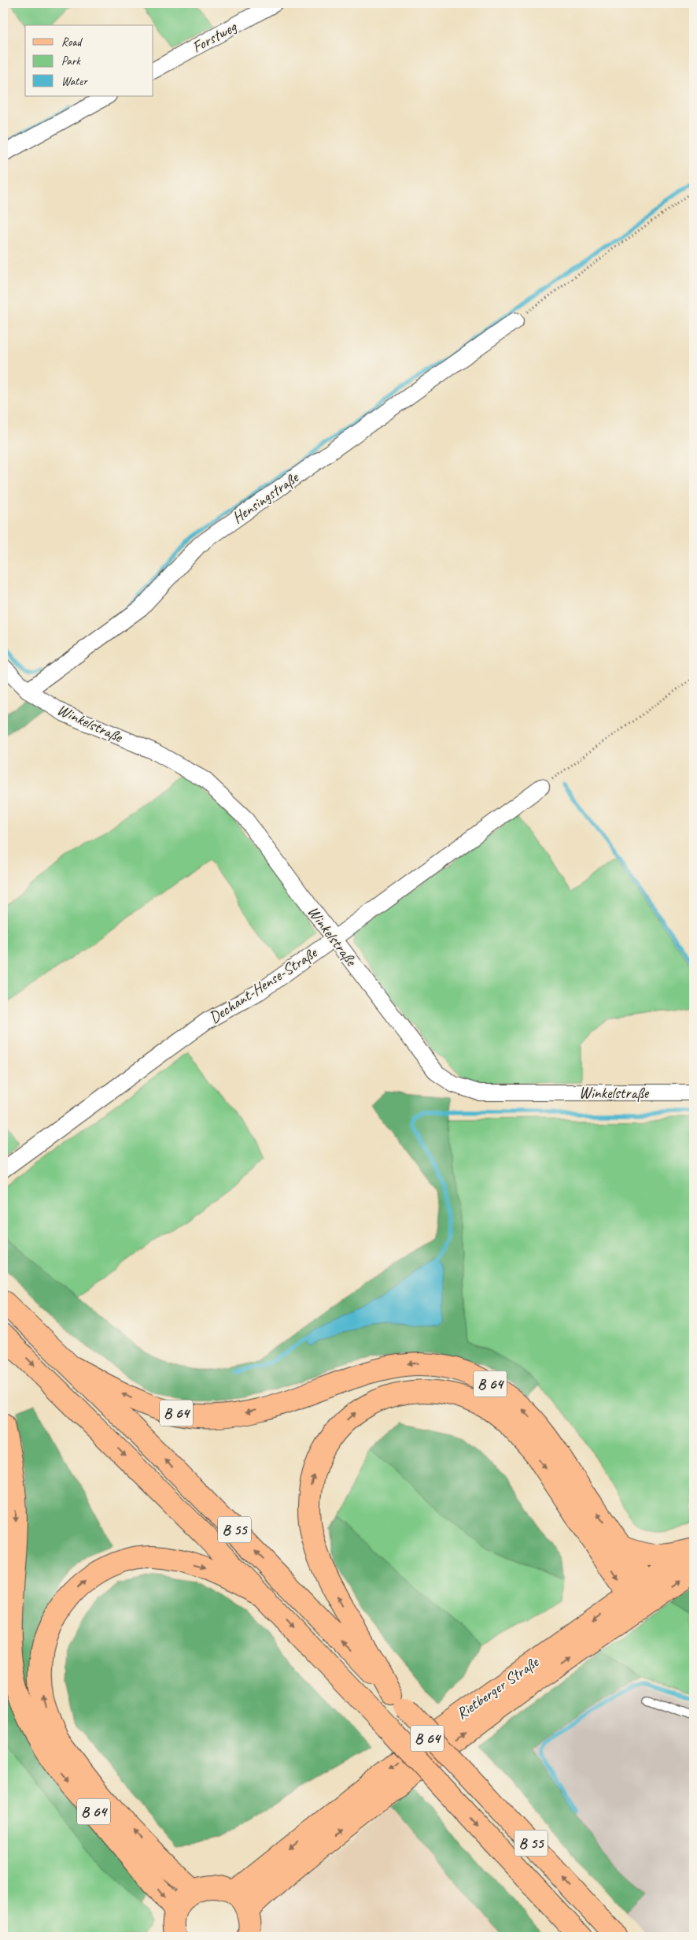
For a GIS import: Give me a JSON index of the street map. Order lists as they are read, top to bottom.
{
  "streets": {
    "main road": ["B 64", "B 55", "Rietberger Straße"],
    "street": [
      "Forstweg",
      "Hensingstraße",
      "Winkelstraße",
      "Dechant-Hense-Straße"
    ]
  },
  "crossings": [
    ["Hensingstraße", "Winkelstraße"],
    ["Winkelstraße", "Dechant-Hense-Straße"],
    ["B 64", "B 55"],
    ["B 64", "Rietberger Straße"],
    ["B 55", "Rietberger Straße"]
  ],
  "legend": ["Road", "Park", "Water"]
}
